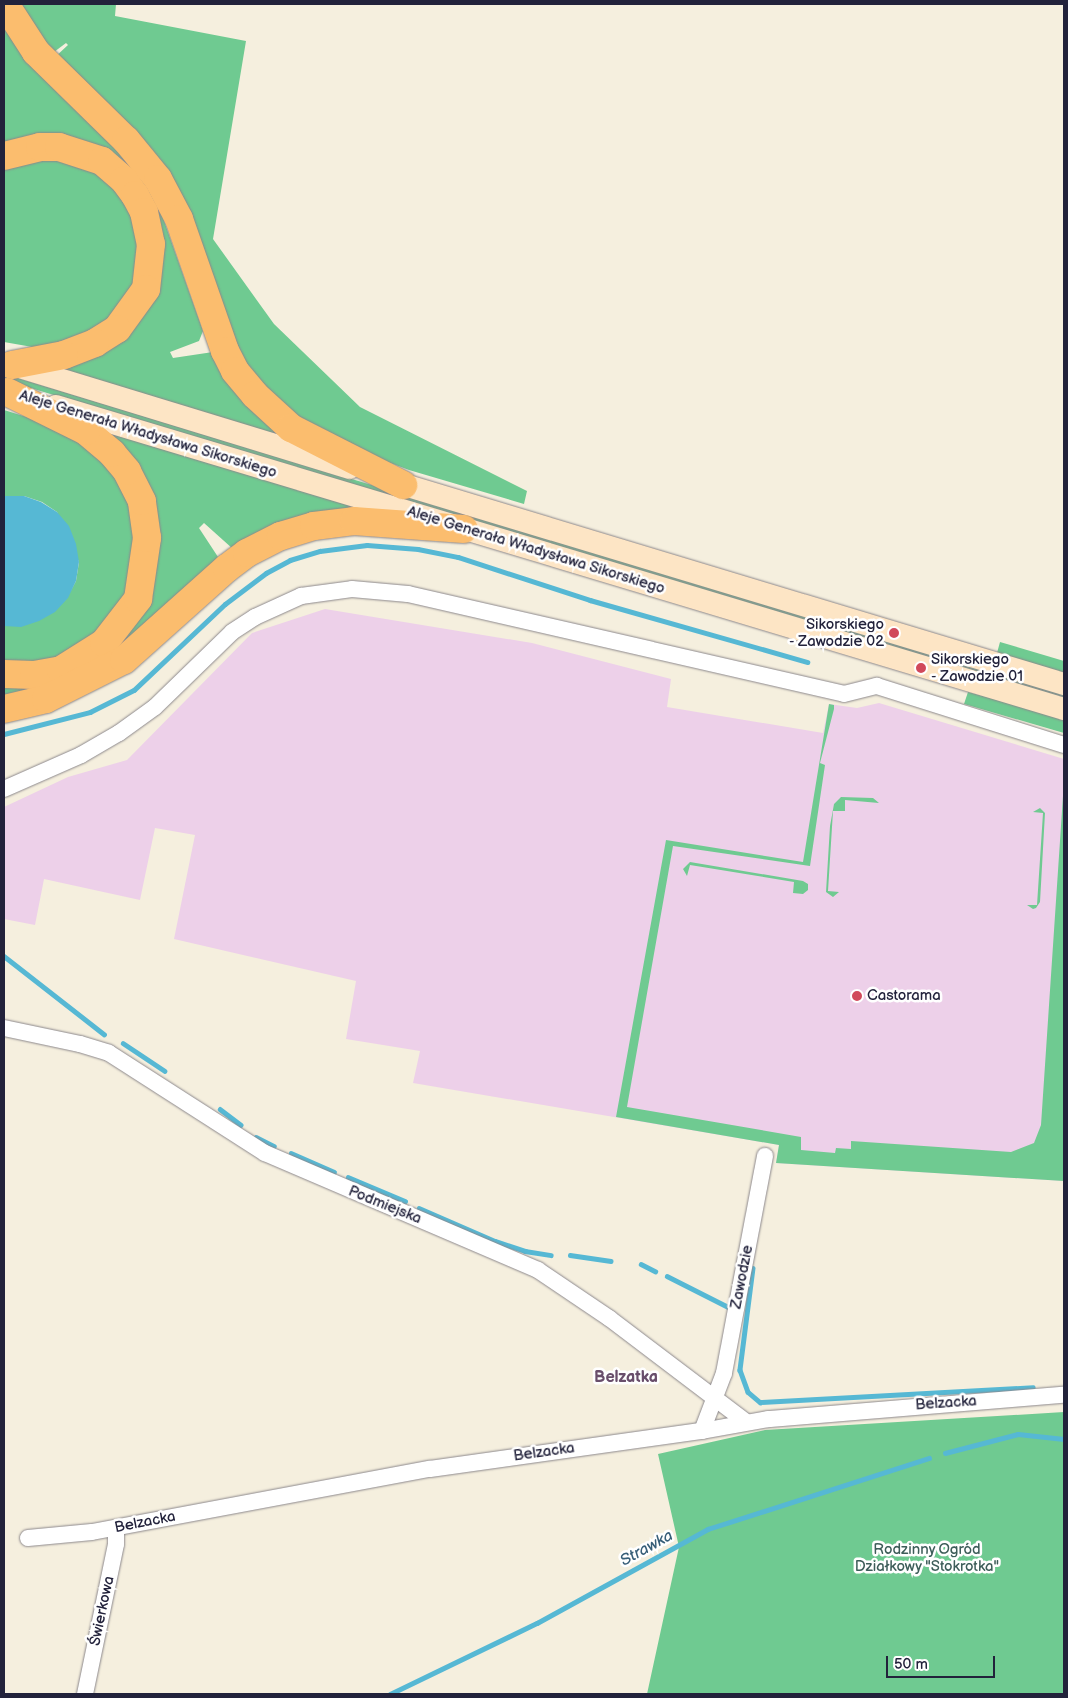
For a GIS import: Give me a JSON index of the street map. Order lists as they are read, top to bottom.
{
  "streets": {
    "main road": ["Aleje Generała Władysława Sikorskiego"],
    "street": [
      "Podmiejska",
      "Zawodzie",
      "Belzacka",
      "Świerkowa"
    ]
  },
  "crossings": [
    ["Podmiejska", "Zawodzie"],
    ["Podmiejska", "Belzacka"],
    ["Zawodzie", "Belzacka"],
    ["Belzacka", "Świerkowa"]
  ],
  "districts": ["Belzatka"],
  "water": ["Strawka"],
  "parks": ["Rodzinny Ogród Działkowy \"Stokrotka\""],
  "places": ["Sikorskiego - Zawodzie 02", "Sikorskiego - Zawodzie 01", "Castorama"],
  "scale_bar": "50 m"
}
